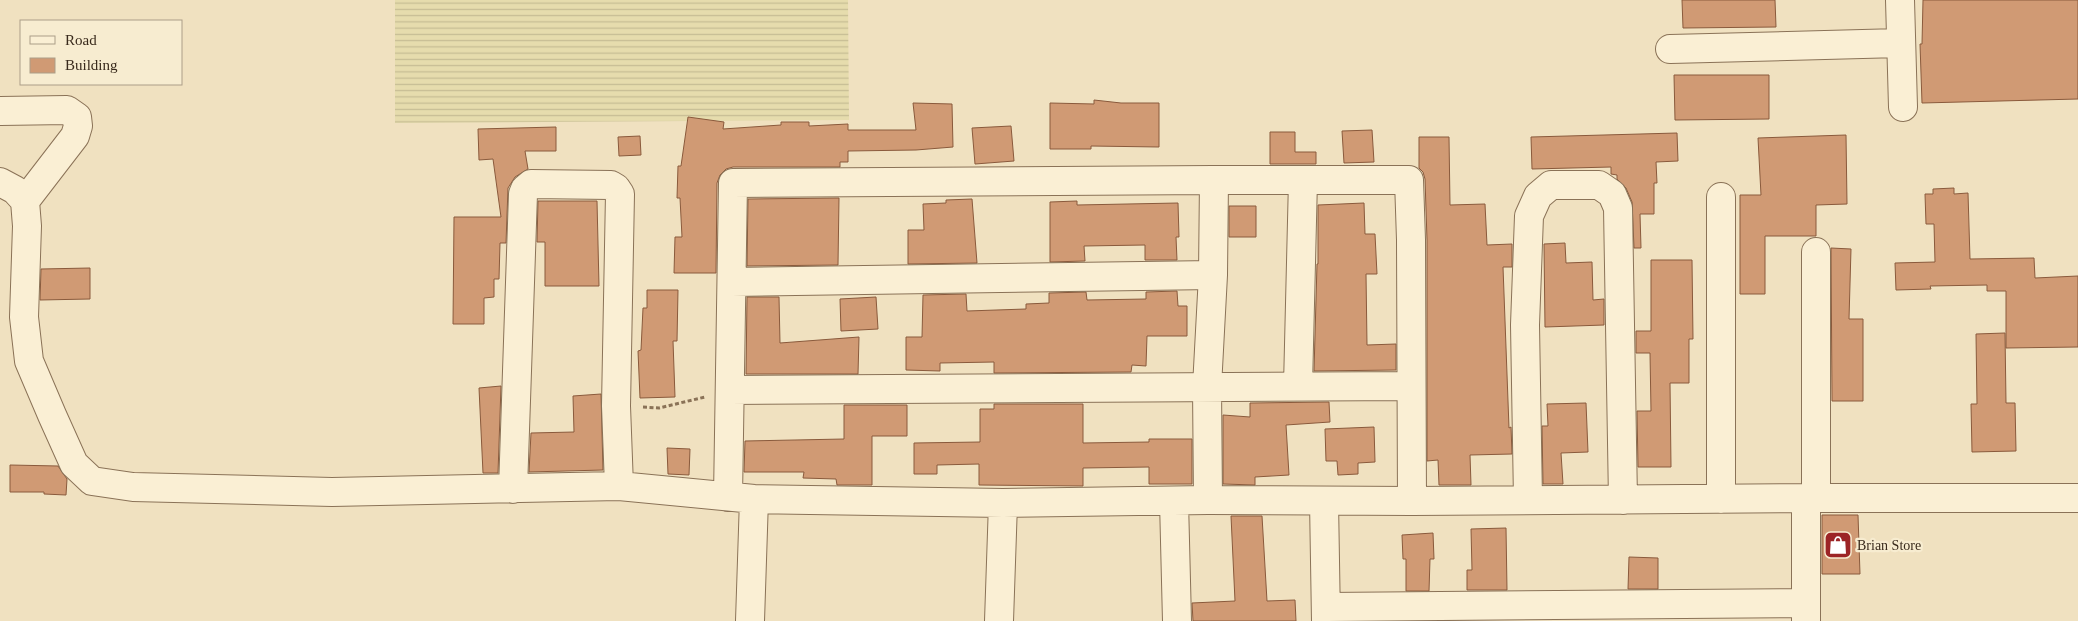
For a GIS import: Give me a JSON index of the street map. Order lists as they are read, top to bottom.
{
  "places": {
    "shop": ["Brian Store"]
  },
  "legend": ["Road", "Building"]
}
